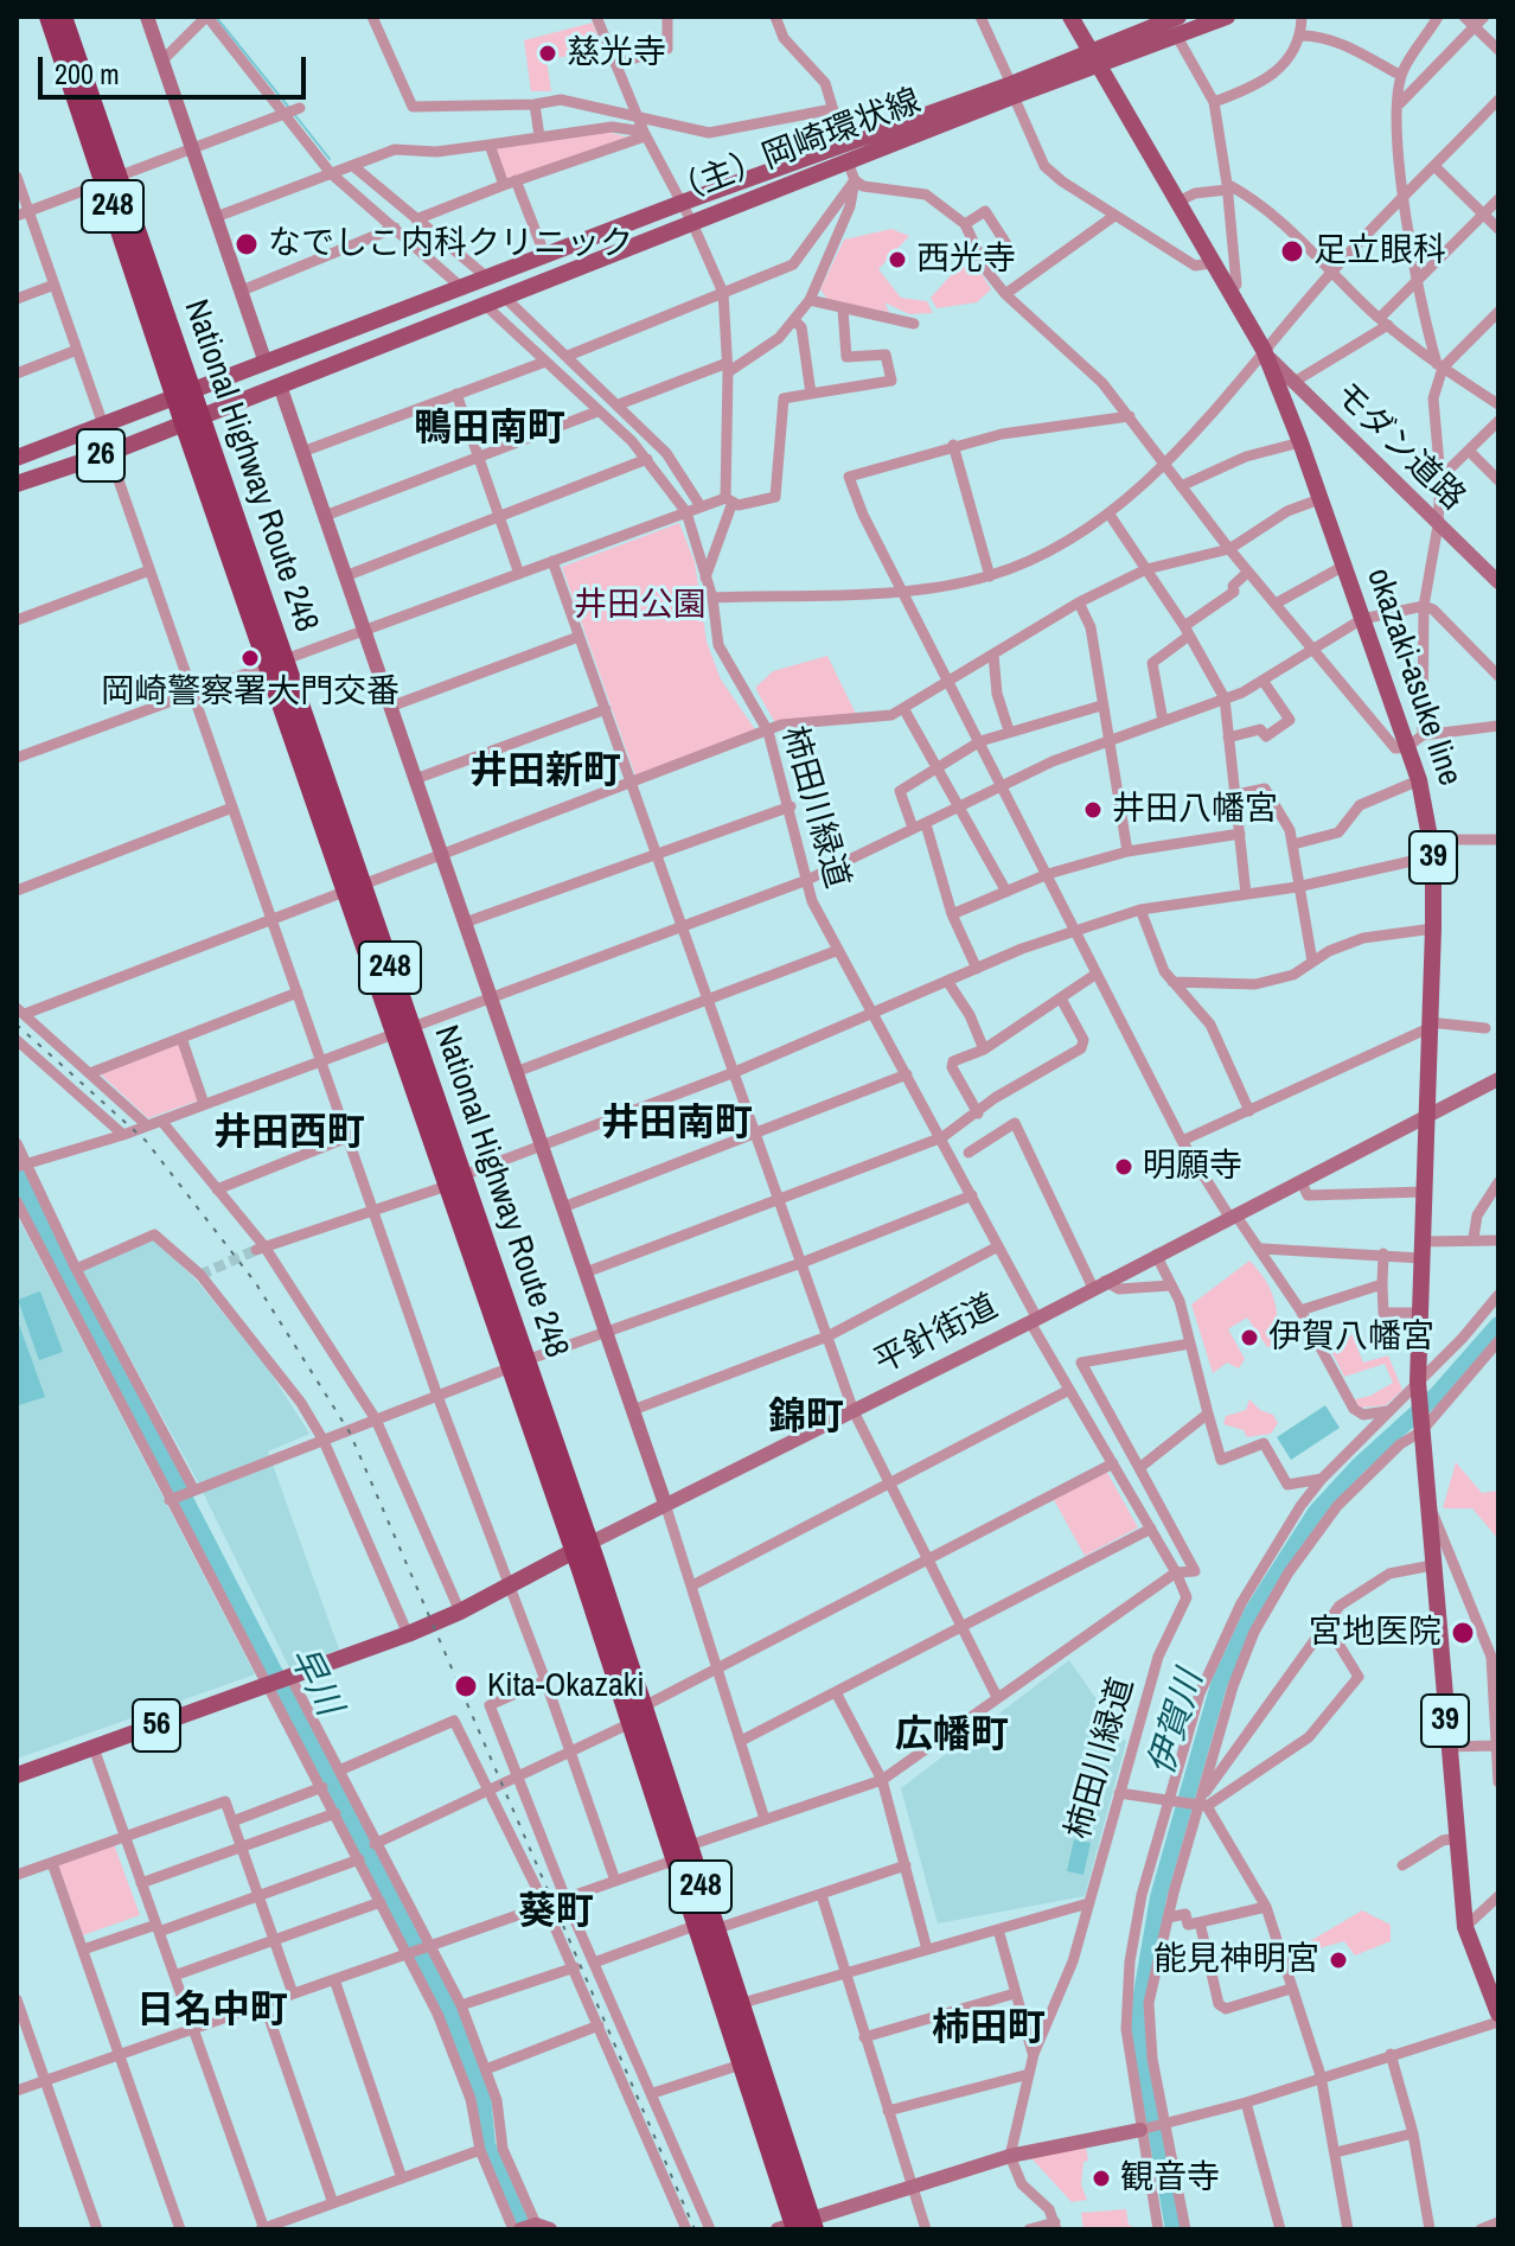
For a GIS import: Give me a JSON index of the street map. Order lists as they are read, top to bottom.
{
  "streets": {
    "highway": ["248", "National Highway Route 248"],
    "main road": [
      "（主）岡崎環状線",
      "26",
      "okazaki-asuke line",
      "39",
      "平針街道",
      "56"
    ],
    "street": ["モダン道路", "柿田川緑道"]
  },
  "crossings": [
    ["（主）岡崎環状線", "National Highway Route 248"],
    ["（主）岡崎環状線", "okazaki-asuke line"],
    ["（主）岡崎環状線", "柿田川緑道"],
    ["モダン道路", "okazaki-asuke line"],
    ["National Highway Route 248", "平針街道"],
    ["okazaki-asuke line", "39"],
    ["okazaki-asuke line", "平針街道"],
    ["柿田川緑道", "平針街道"],
    ["平針街道", "56"]
  ],
  "districts": [
    "鴨田南町",
    "井田新町",
    "井田南町",
    "井田西町",
    "錦町",
    "広幡町",
    "葵町",
    "日名中町",
    "柿田町"
  ],
  "water": ["早川", "伊賀川"],
  "parks": ["井田公園"],
  "places": [
    "慈光寺",
    "なでしこ内科クリニック",
    "足立眼科",
    "西光寺",
    "岡崎警察署大門交番",
    "井田八幡宮",
    "明願寺",
    "伊賀八幡宮",
    "宮地医院",
    "Kita-Okazaki",
    "能見神明宮",
    "観音寺"
  ],
  "scale_bar": "200 m"
}
